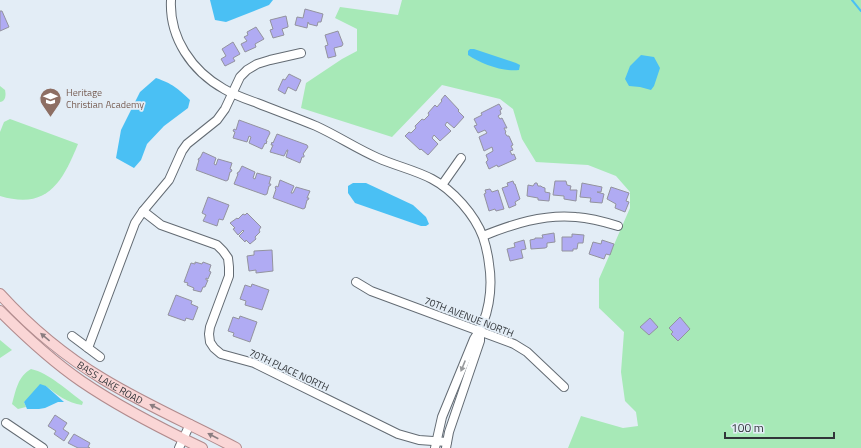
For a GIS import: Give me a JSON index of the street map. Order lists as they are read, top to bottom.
{
  "streets": {
    "main road": ["BASS LAKE ROAD"],
    "street": ["70TH AVENUE NORTH", "70TH PLACE NORTH"]
  },
  "places": {
    "school or university": ["Heritage Christian Academy"]
  },
  "scale_bar": "100 m"
}
